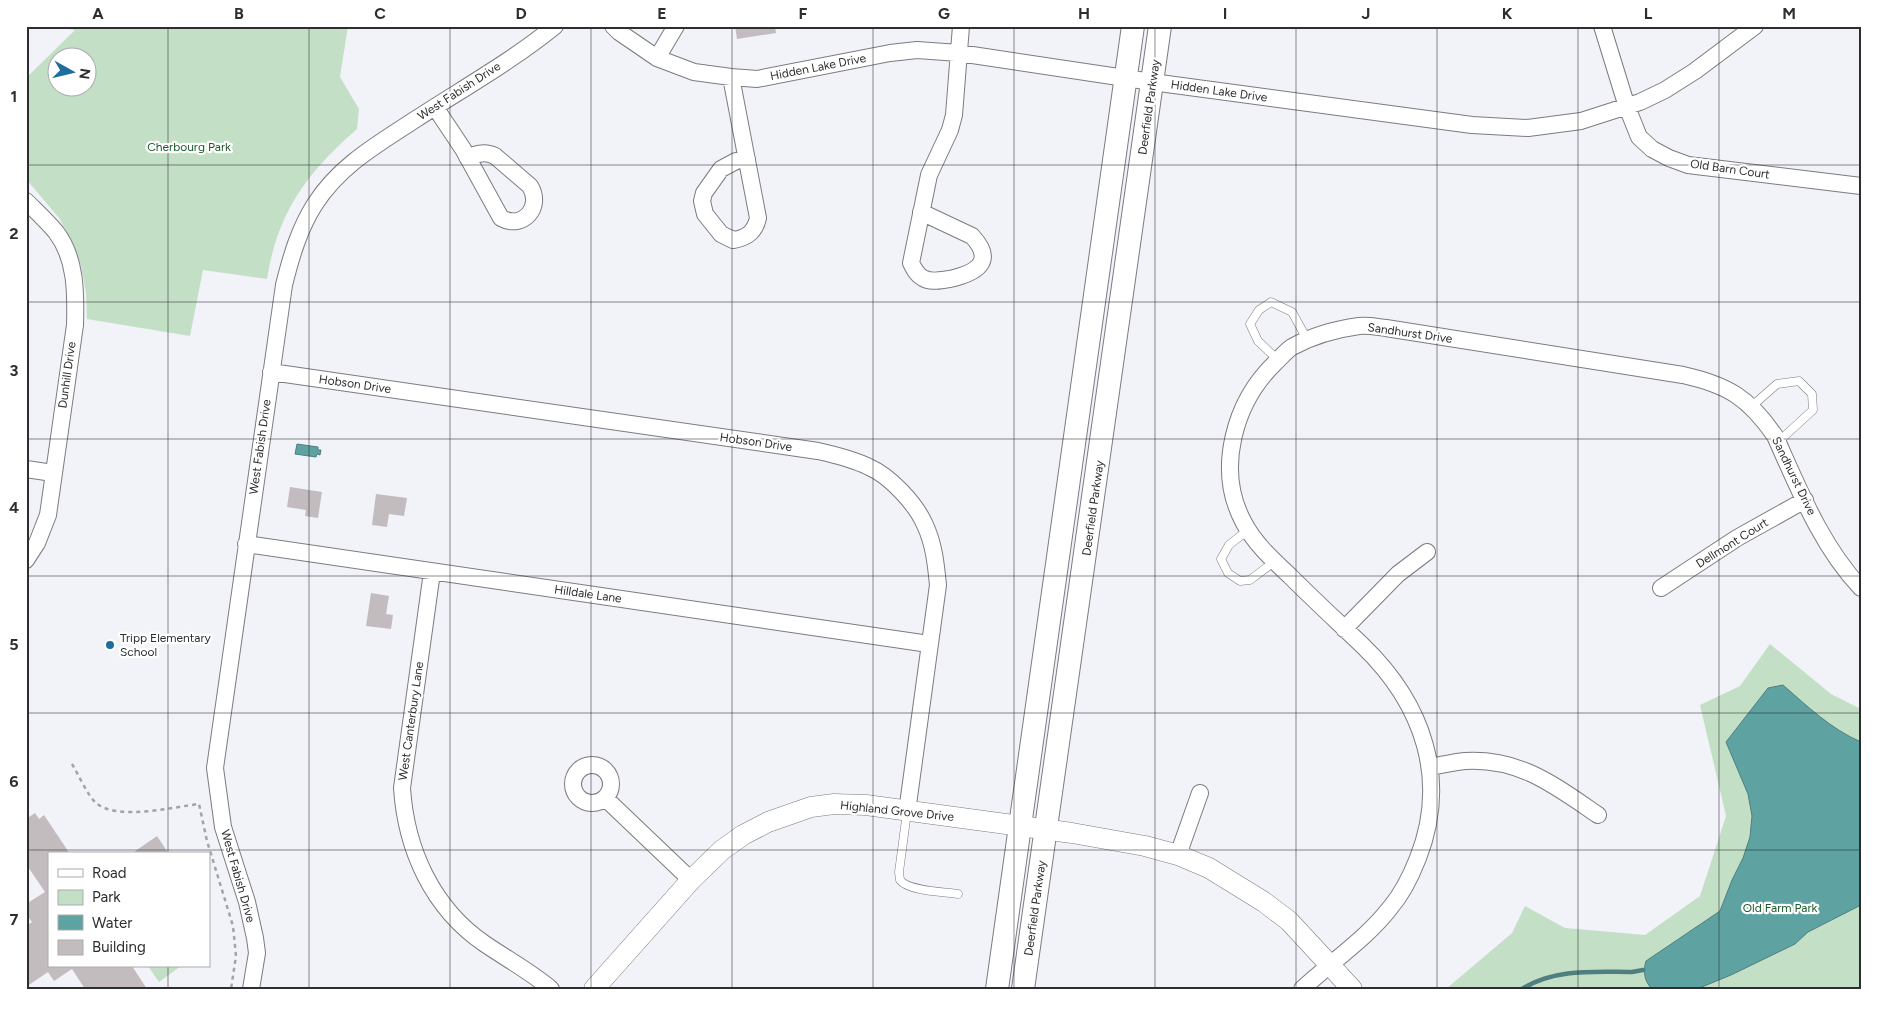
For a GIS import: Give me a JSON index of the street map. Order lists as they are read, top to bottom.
{
  "streets": {
    "main road": ["Deerfield Parkway"],
    "street": [
      "Hidden Lake Drive",
      "West Fabish Drive",
      "Old Barn Court",
      "Sandhurst Drive",
      "Dunhill Drive",
      "Hobson Drive",
      "Dellmont Court",
      "Hilldale Lane",
      "West Canterbury Lane",
      "Highland Grove Drive"
    ]
  },
  "crossings": [
    ["Hidden Lake Drive", "Deerfield Parkway"],
    ["Hidden Lake Drive", "Old Barn Court"],
    ["West Fabish Drive", "Hobson Drive"],
    ["West Fabish Drive", "Hilldale Lane"],
    ["Deerfield Parkway", "Highland Grove Drive"],
    ["Sandhurst Drive", "Dellmont Court"],
    ["Sandhurst Drive", "Highland Grove Drive"],
    ["Hobson Drive", "Hilldale Lane"],
    ["Hobson Drive", "Highland Grove Drive"],
    ["Hilldale Lane", "West Canterbury Lane"]
  ],
  "parks": ["Cherbourg Park", "Old Farm Park"],
  "places": ["Tripp Elementary School"],
  "legend": [
    "Road",
    "Park",
    "Water",
    "Building"
  ],
  "north": "right",
  "grid": {
    "columns": [
      "A",
      "B",
      "C",
      "D",
      "E",
      "F",
      "G",
      "H",
      "I",
      "J",
      "K",
      "L",
      "M"
    ],
    "rows": [
      "1",
      "2",
      "3",
      "4",
      "5",
      "6",
      "7"
    ]
  }
}
